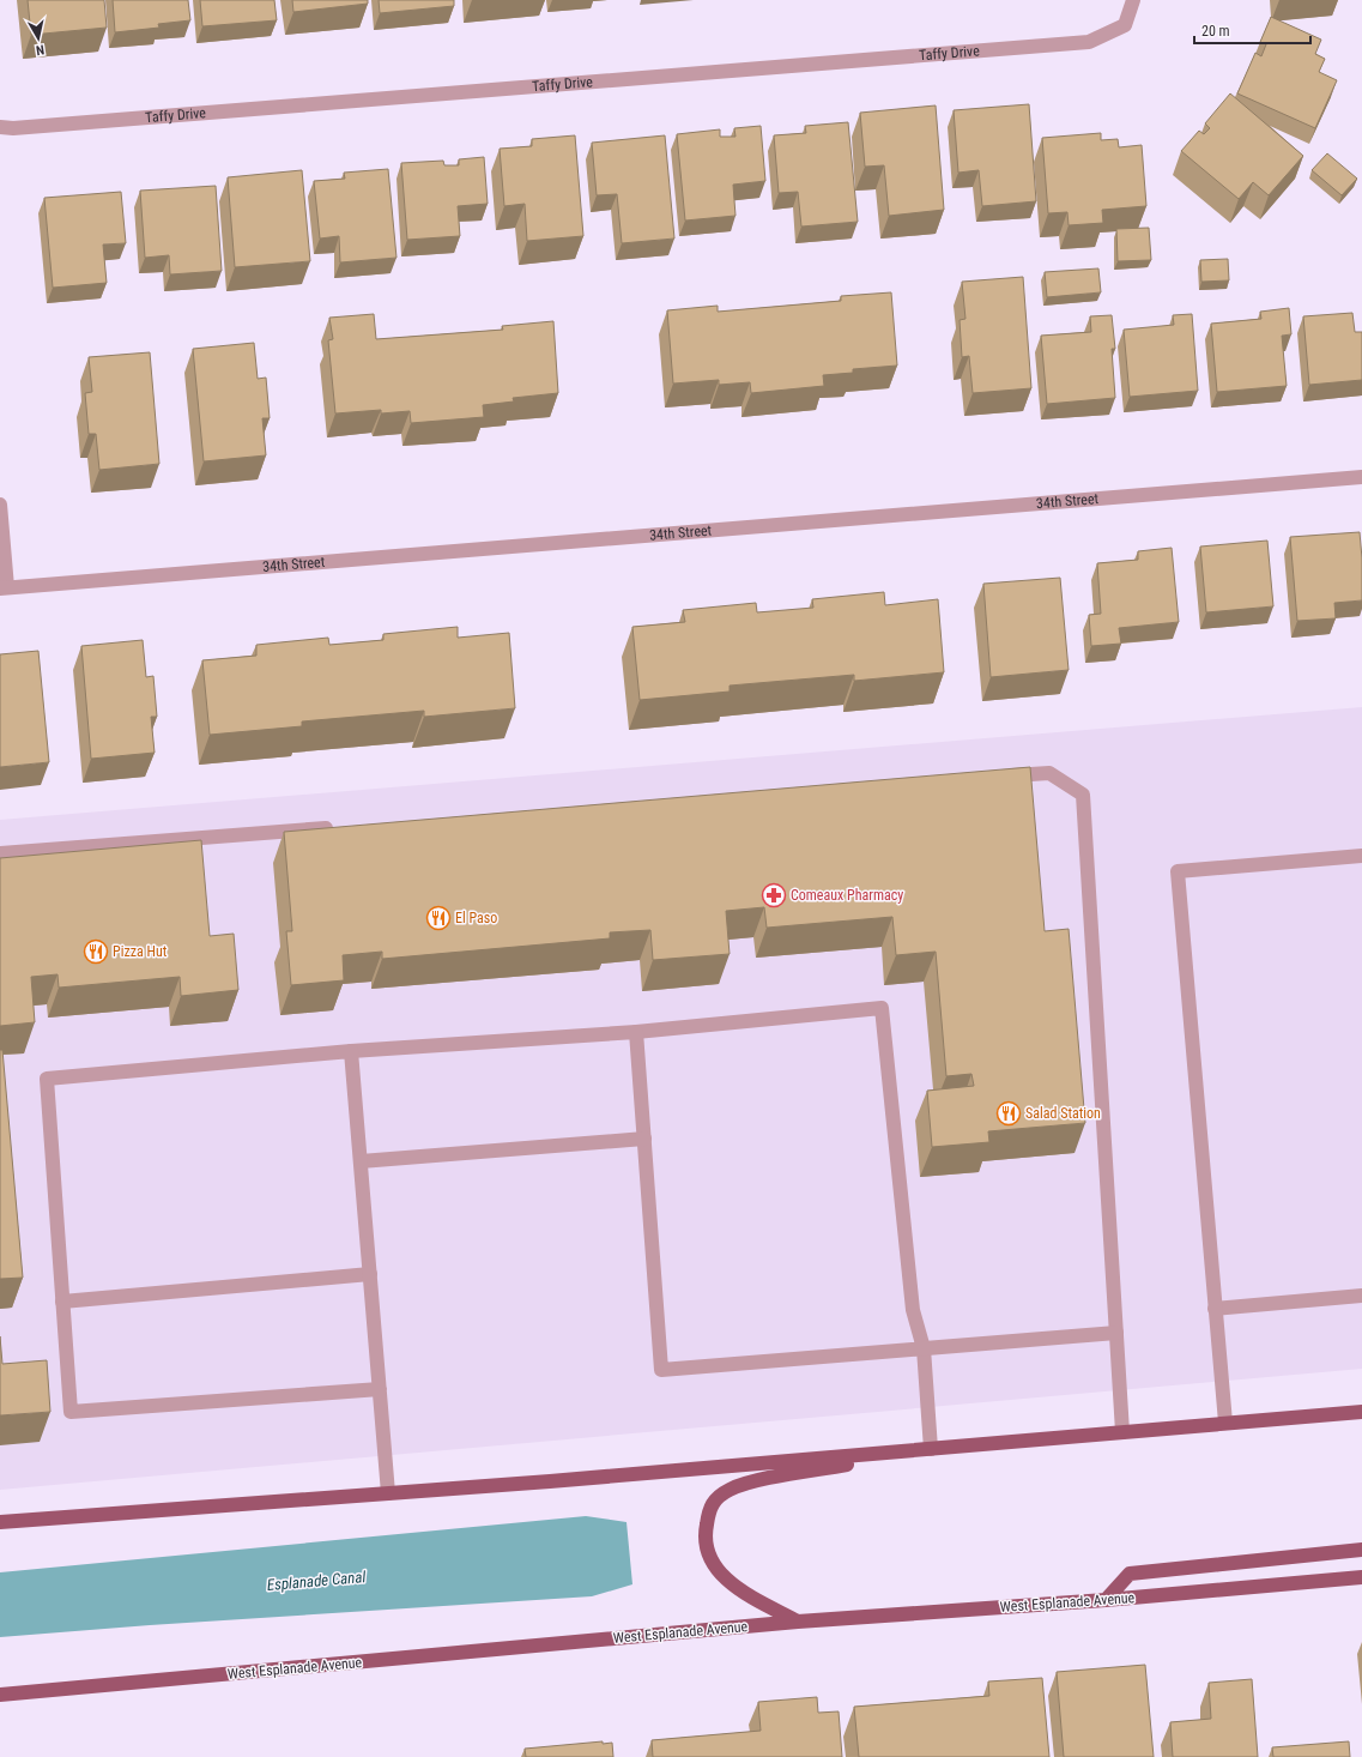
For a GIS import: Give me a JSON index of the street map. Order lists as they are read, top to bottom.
{
  "streets": {
    "main road": ["West Esplanade Avenue"],
    "street": ["Taffy Drive", "34th Street"]
  },
  "water": ["Esplanade Canal"],
  "places": {
    "pharmacy": ["Comeaux Pharmacy"],
    "restaurant": ["El Paso", "Pizza Hut", "Salad Station"]
  },
  "scale_bar": "20 m",
  "north": "bottom"
}
